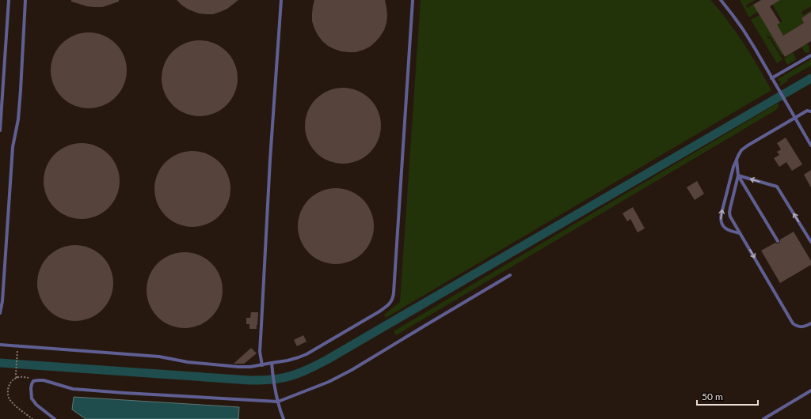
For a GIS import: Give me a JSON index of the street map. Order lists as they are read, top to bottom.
{
  "scale_bar": "50 m"
}
